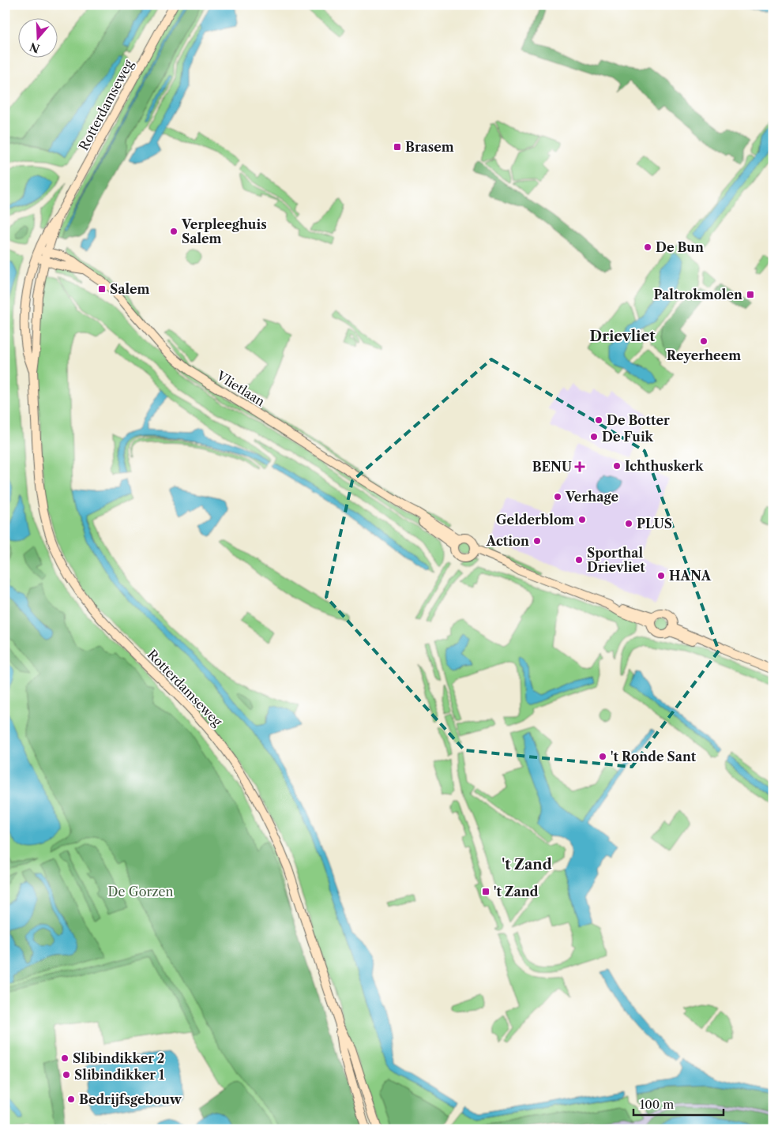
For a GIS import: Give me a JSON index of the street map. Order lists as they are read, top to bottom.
{
  "streets": {
    "main road": ["Rotterdamseweg", "Vlietlaan"]
  },
  "crossings": [
    ["Rotterdamseweg", "Vlietlaan"]
  ],
  "districts": ["Drievliet", "'t Zand"],
  "parks": ["De Gorzen"],
  "places": {
    "transit": [
      "Brasem",
      "Salem",
      "Paltrokmolen",
      "'t Zand"
    ],
    "other": [
      "Verpleeghuis Salem",
      "De Bun",
      "Reyerheem",
      "De Botter",
      "De Fuik",
      "Ichthuskerk",
      "Verhage",
      "Gelderblom",
      "PLUS",
      "Action",
      "Sporthal Drievliet",
      "HANA",
      "'t Ronde Sant",
      "Slibindikker 2",
      "Slibindikker 1",
      "Bedrijfsgebouw"
    ],
    "health": ["BENU"]
  },
  "scale_bar": "100 m",
  "north": "bottom"
}
